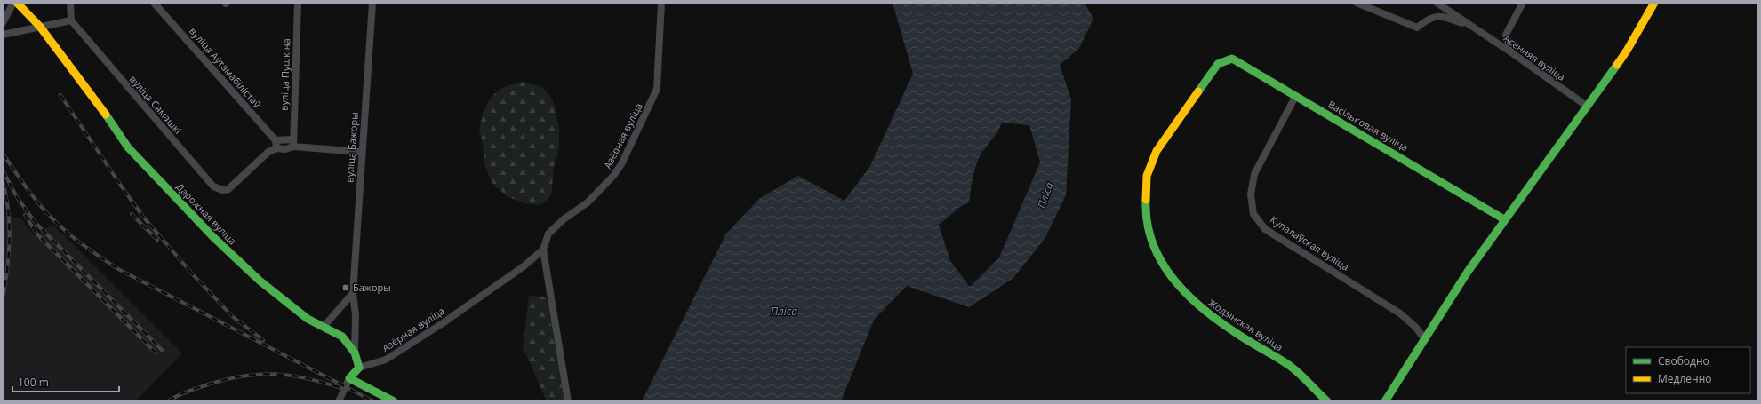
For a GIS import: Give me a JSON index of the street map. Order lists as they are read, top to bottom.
{
  "streets": {
    "street": [
      "Асенняя вуліца",
      "вуліца Аўтамабілістаў",
      "вуліца Пушкіна",
      "вуліца Сямашкі",
      "Васільковая вуліца",
      "Азёрная вуліца",
      "вуліца Бажоры",
      "Дарожная вуліца",
      "Купалаўская вуліца",
      "Жодзінская вуліца"
    ]
  },
  "crossings": [
    ["вуліца Аўтамабілістаў", "вуліца Сямашкі"],
    ["Васільковая вуліца", "Купалаўская вуліца"],
    ["Васільковая вуліца", "Жодзінская вуліца"],
    ["Азёрная вуліца", "Дарожная вуліца"],
    ["вуліца Бажоры", "Дарожная вуліца"]
  ],
  "water": ["Пліса"],
  "places": {
    "transit": ["Бажоры"]
  },
  "legend": ["Свободно", "Медленно"],
  "scale_bar": "100 m"
}
